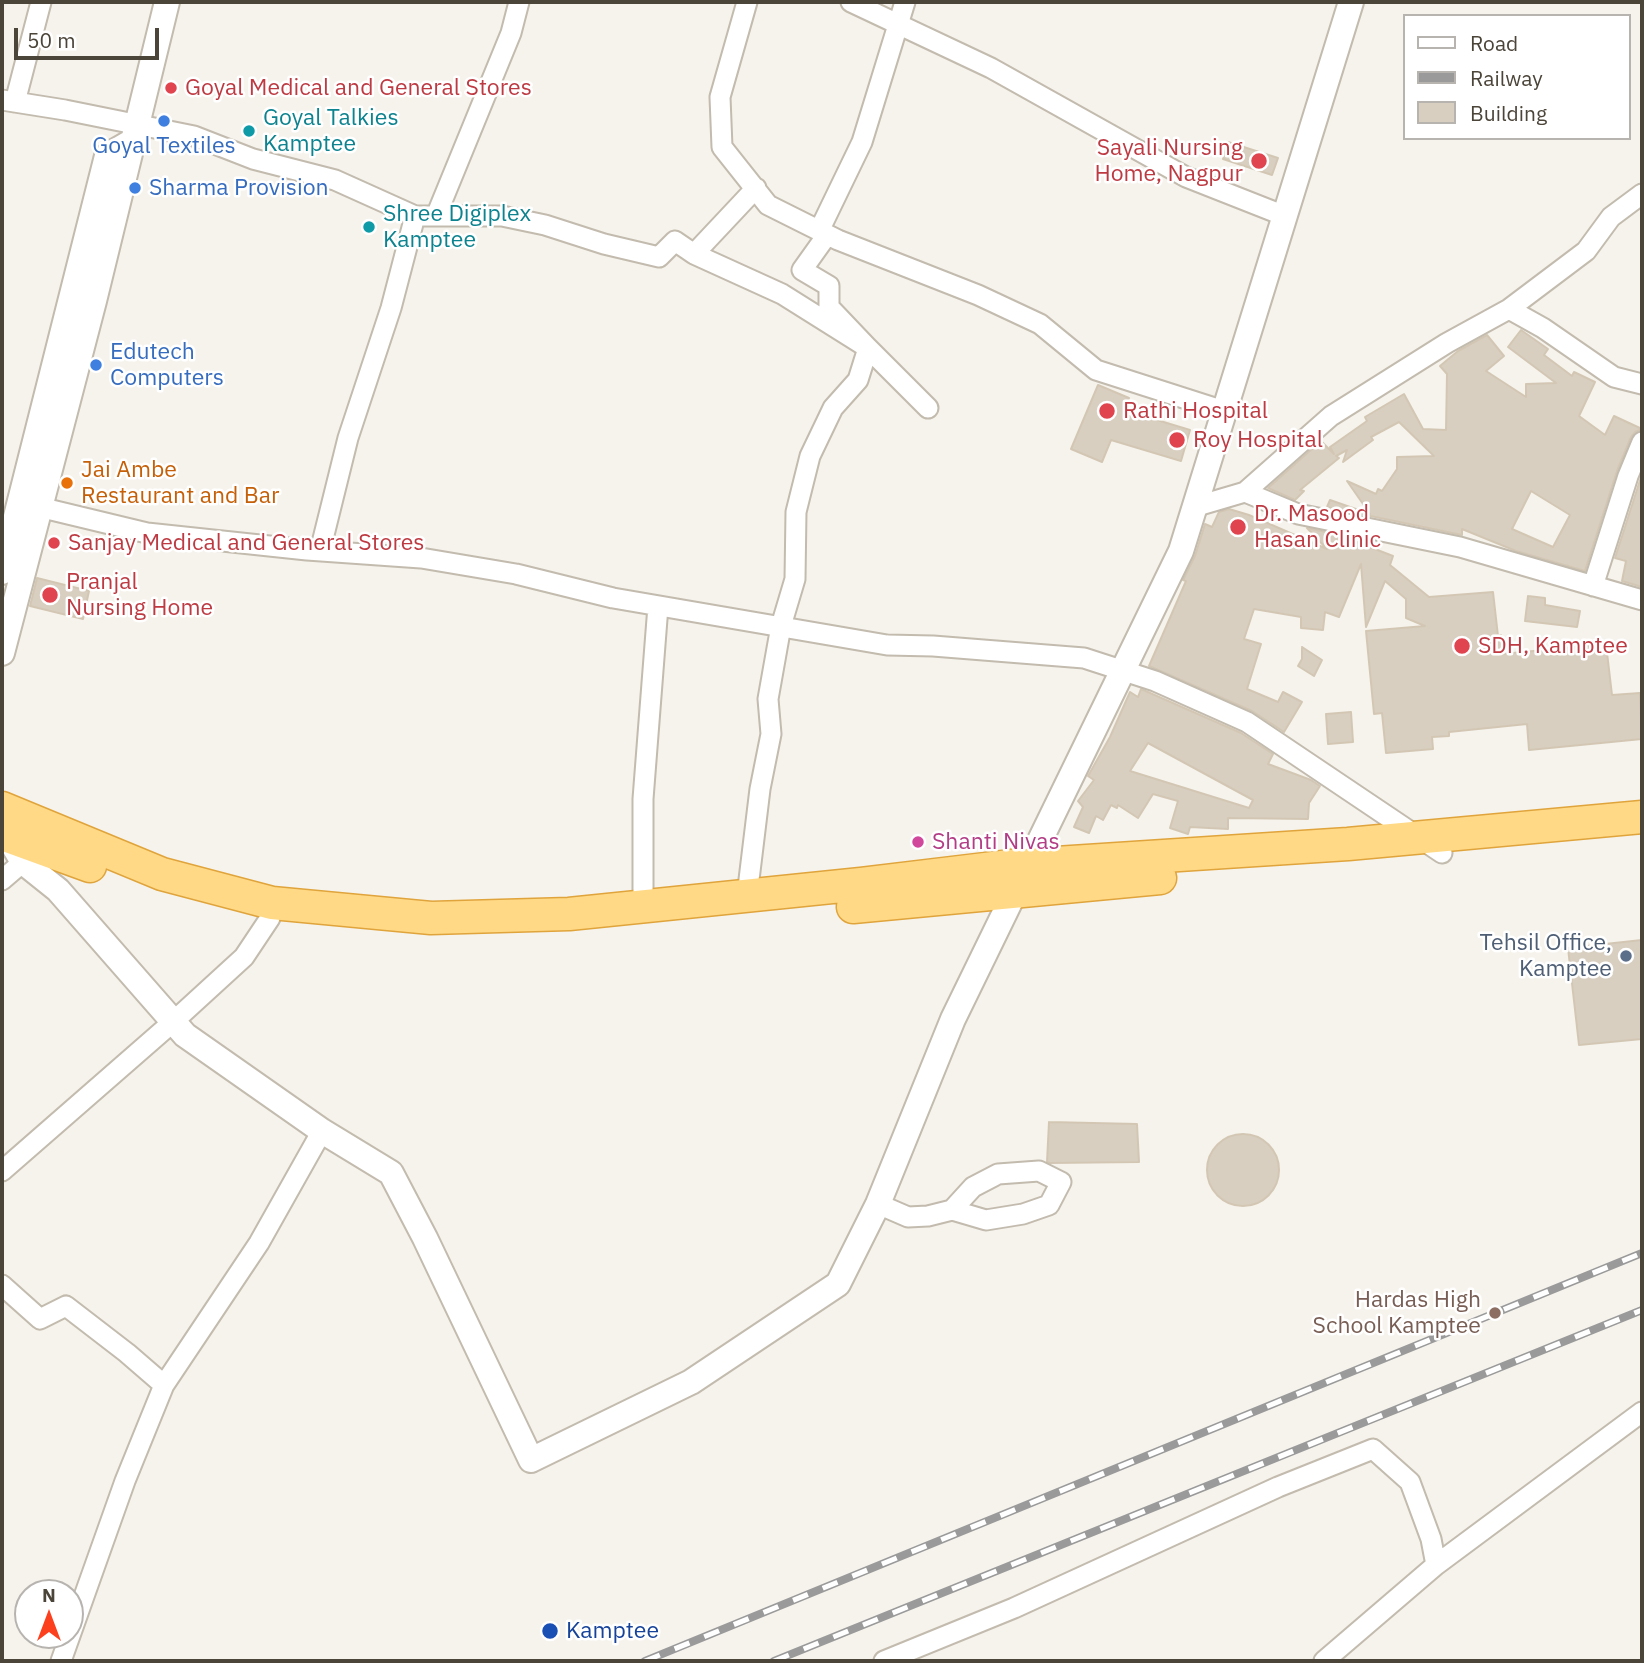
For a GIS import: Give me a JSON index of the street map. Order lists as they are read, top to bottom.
{
  "places": [
    "Goyal Medical and General Stores",
    "Goyal Textiles",
    "Goyal Talkies Kamptee",
    "Sayali Nursing Home, Nagpur",
    "Sharma Provision",
    "Shree Digiplex Kamptee",
    "Edutech Computers",
    "Rathi Hospital",
    "Roy Hospital",
    "Jai Ambe Restaurant and Bar",
    "Dr. Masood Hasan Clinic",
    "Sanjay Medical and General Stores",
    "Pranjal Nursing Home",
    "SDH, Kamptee",
    "Shanti Nivas",
    "Tehsil Office, Kamptee",
    "Hardas High School Kamptee",
    "Kamptee"
  ],
  "legend": ["Road", "Railway", "Building"],
  "scale_bar": "50 m",
  "north": "top"
}
